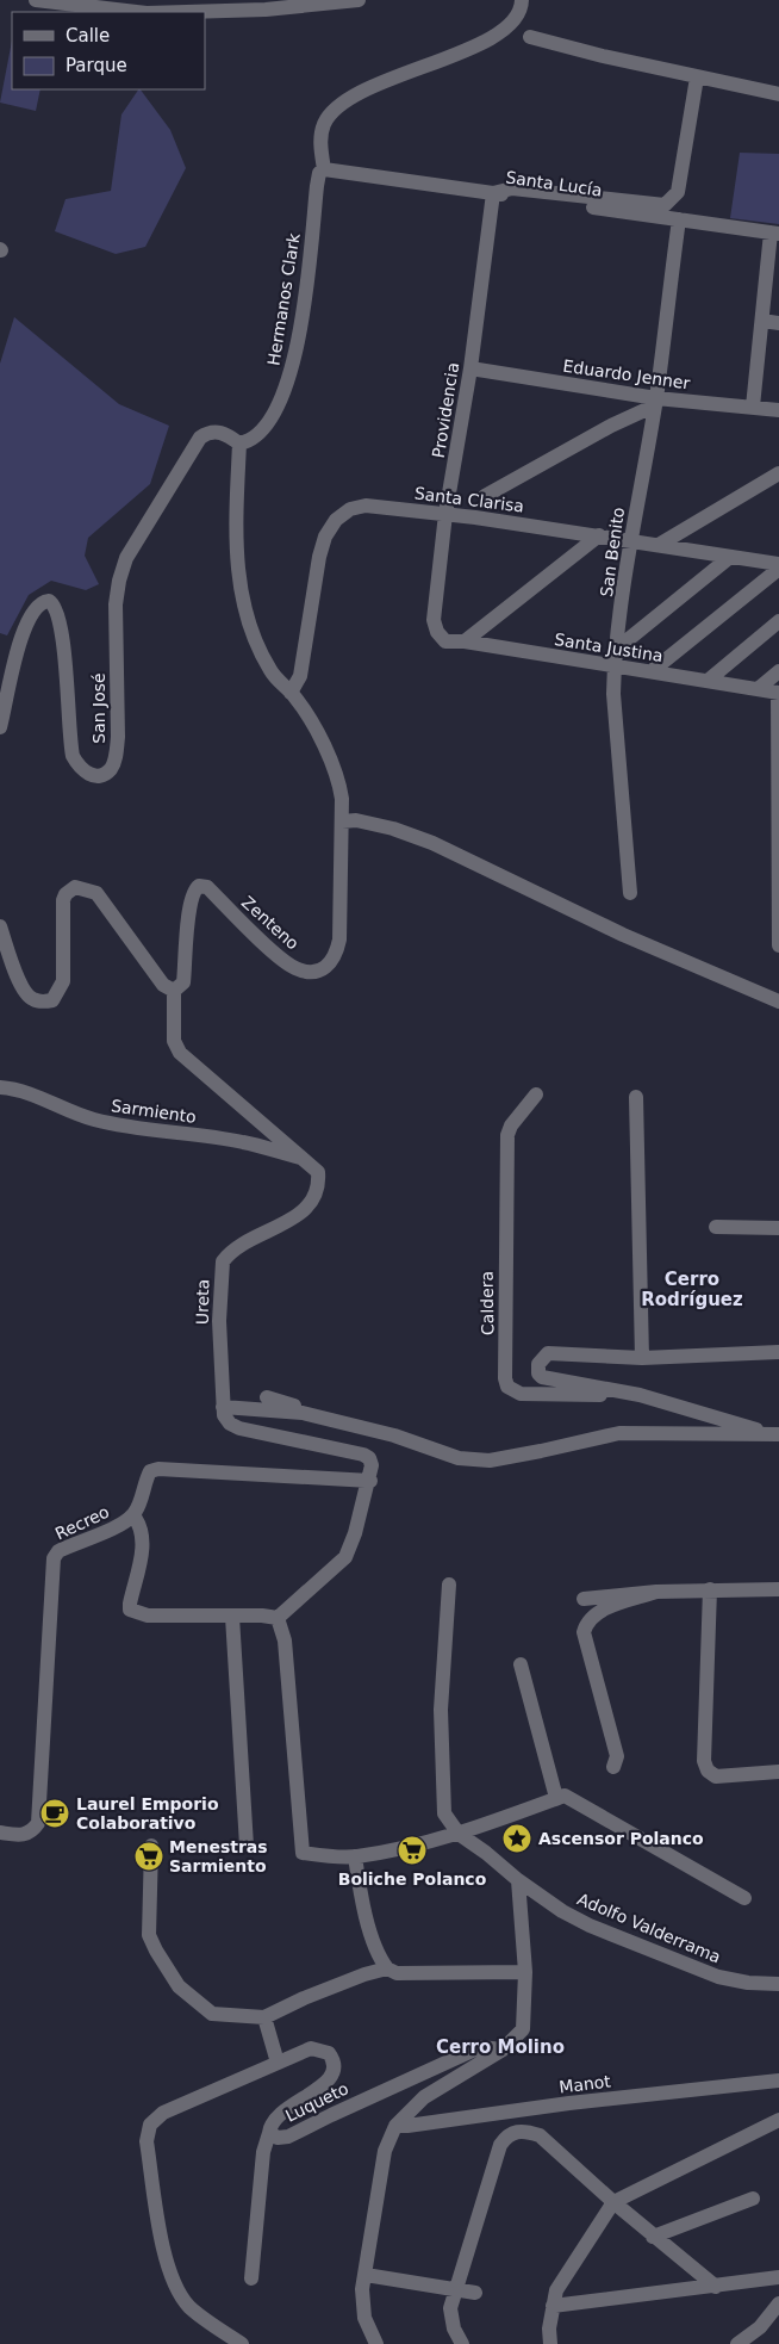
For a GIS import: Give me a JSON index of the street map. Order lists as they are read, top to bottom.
{
  "streets": {
    "street": [
      "Santa Lucía",
      "Hermanos Clark",
      "Eduardo Jenner",
      "Providencia",
      "Santa Clarisa",
      "San Benito",
      "Santa Justina",
      "San José",
      "Zenteno",
      "Sarmiento",
      "Ureta",
      "Caldera",
      "Recreo",
      "Adolfo Valderrama",
      "Manot",
      "Luqueto"
    ]
  },
  "crossings": [
    ["Santa Lucía", "Hermanos Clark"],
    ["Santa Lucía", "Providencia"],
    ["Santa Lucía", "San Benito"],
    ["Hermanos Clark", "San José"],
    ["Eduardo Jenner", "Providencia"],
    ["Eduardo Jenner", "San Benito"],
    ["Providencia", "Santa Clarisa"],
    ["Providencia", "Santa Justina"],
    ["Santa Clarisa", "San Benito"],
    ["San Benito", "Santa Justina"],
    ["Zenteno", "Ureta"],
    ["Sarmiento", "Ureta"]
  ],
  "districts": ["Cerro Rodríguez", "Cerro Molino"],
  "places": {
    "cafe": ["Laurel Emporio Colaborativo"],
    "place": ["Ascensor Polanco"],
    "supermarket": ["Boliche Polanco", "Menestras Sarmiento"]
  },
  "legend": ["Calle", "Parque"]
}
